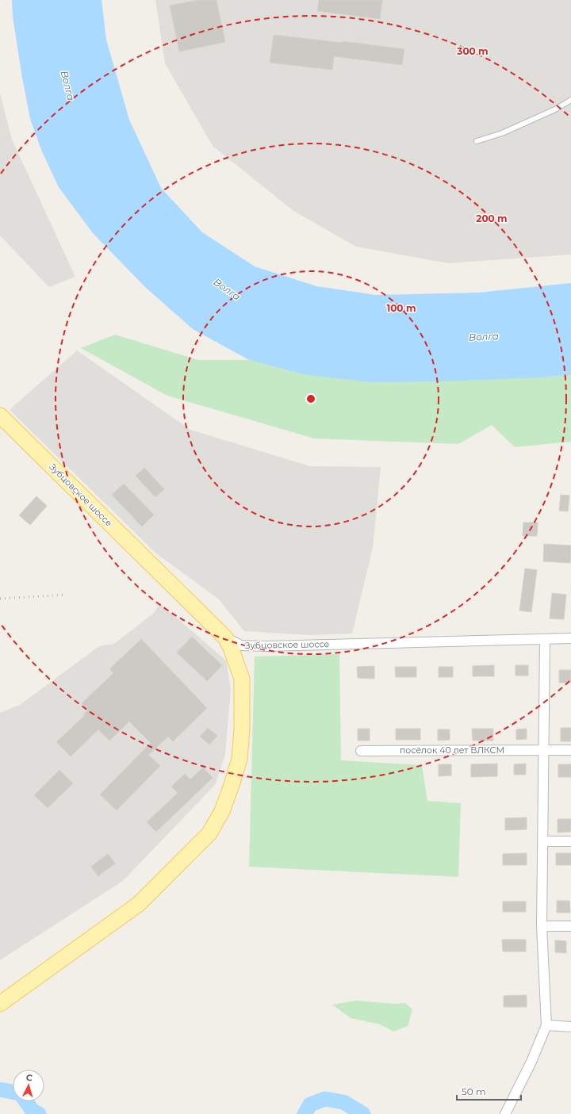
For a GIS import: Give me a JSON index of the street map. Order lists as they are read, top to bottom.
{
  "streets": {
    "main road": ["Зубцовское шоссе"],
    "street": ["посёлок 40 лет ВЛКСМ"]
  },
  "water": ["Волга"],
  "scale_bar": "50 m",
  "north": "top",
  "rings": ["300 m", "200 m", "100 m"]
}
